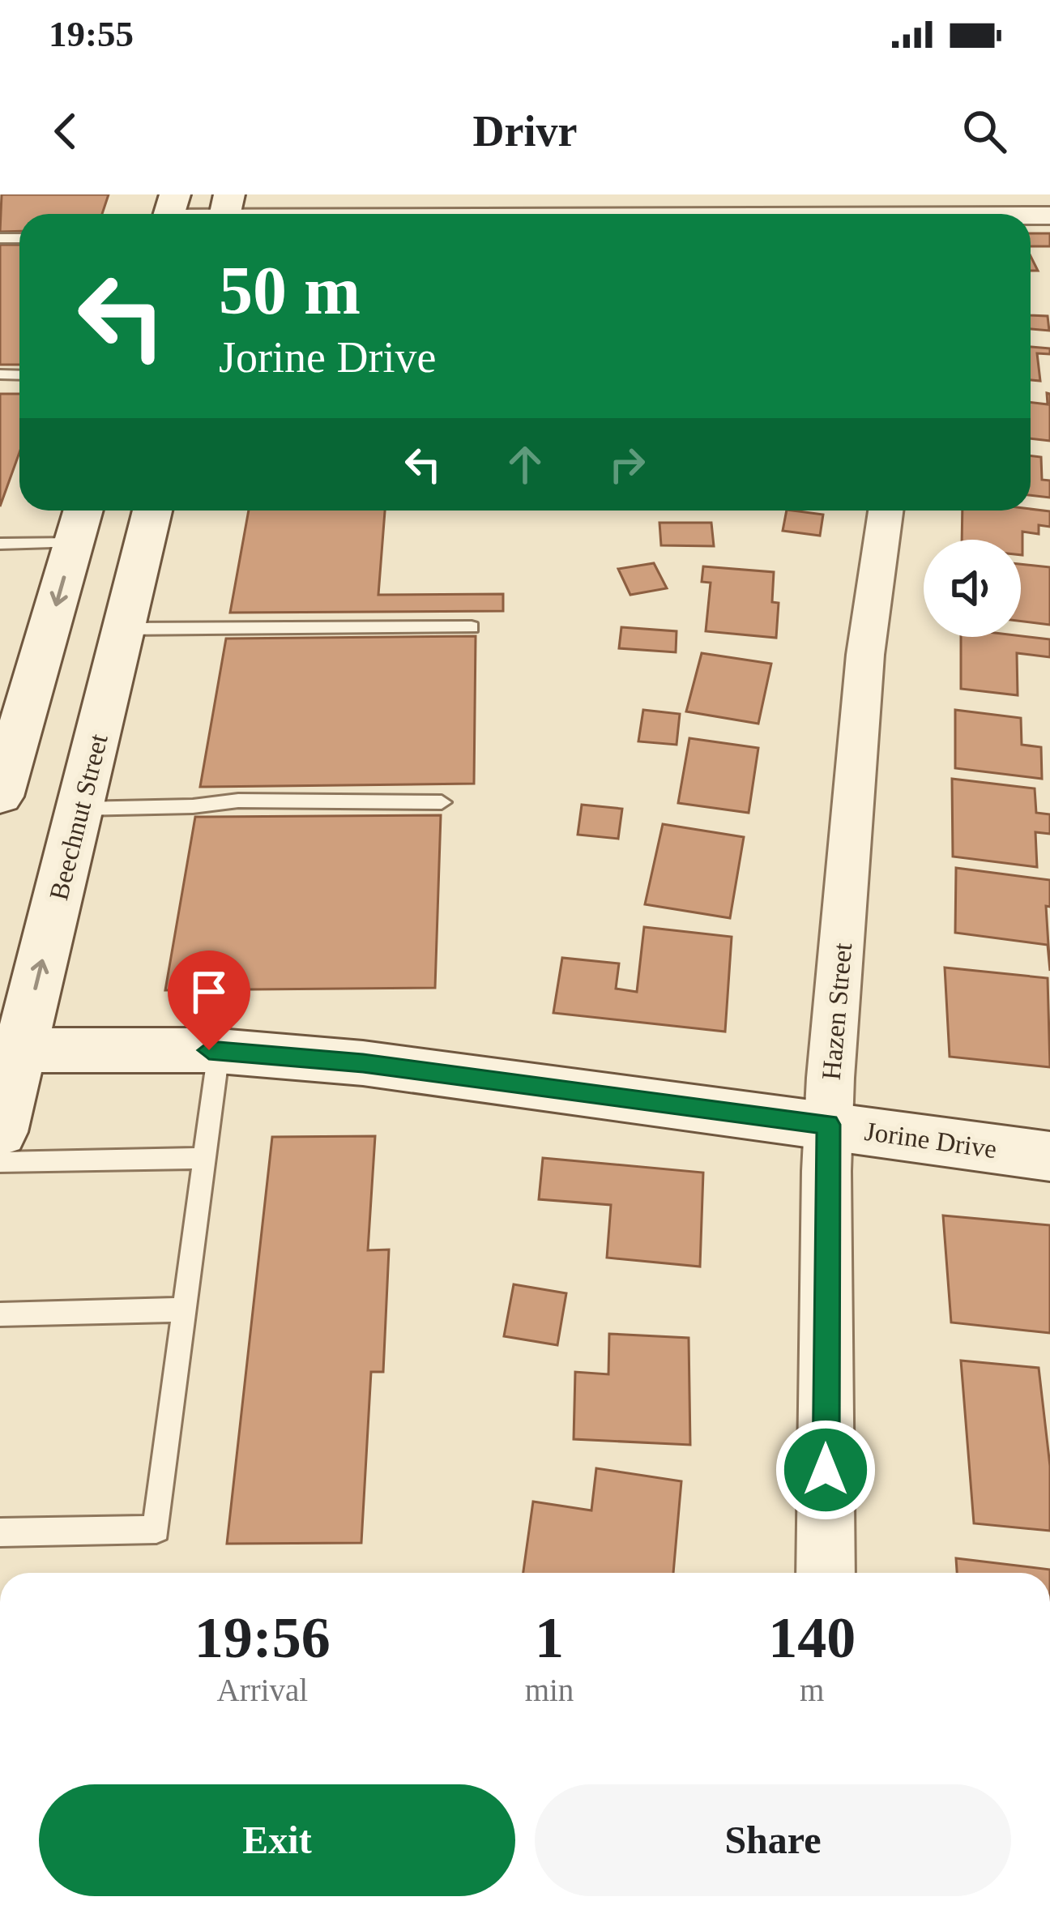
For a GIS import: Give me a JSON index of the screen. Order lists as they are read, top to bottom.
{
  "streets": {
    "main road": ["Beechnut Street", "Jorine Drive"],
    "street": ["Hazen Street"]
  },
  "crossings": [
    ["Beechnut Street", "Jorine Drive"],
    ["Hazen Street", "Jorine Drive"]
  ],
  "one_way": ["Beechnut Street"],
  "page": {
    "status": "19:55",
    "header": "Drivr",
    "turn": ["50 m", "Jorine Drive"],
    "eta": [
      "19:56",
      "Arrival",
      "1",
      "min",
      "140",
      "m"
    ],
    "buttons": ["Exit", "Share"]
  }
}
